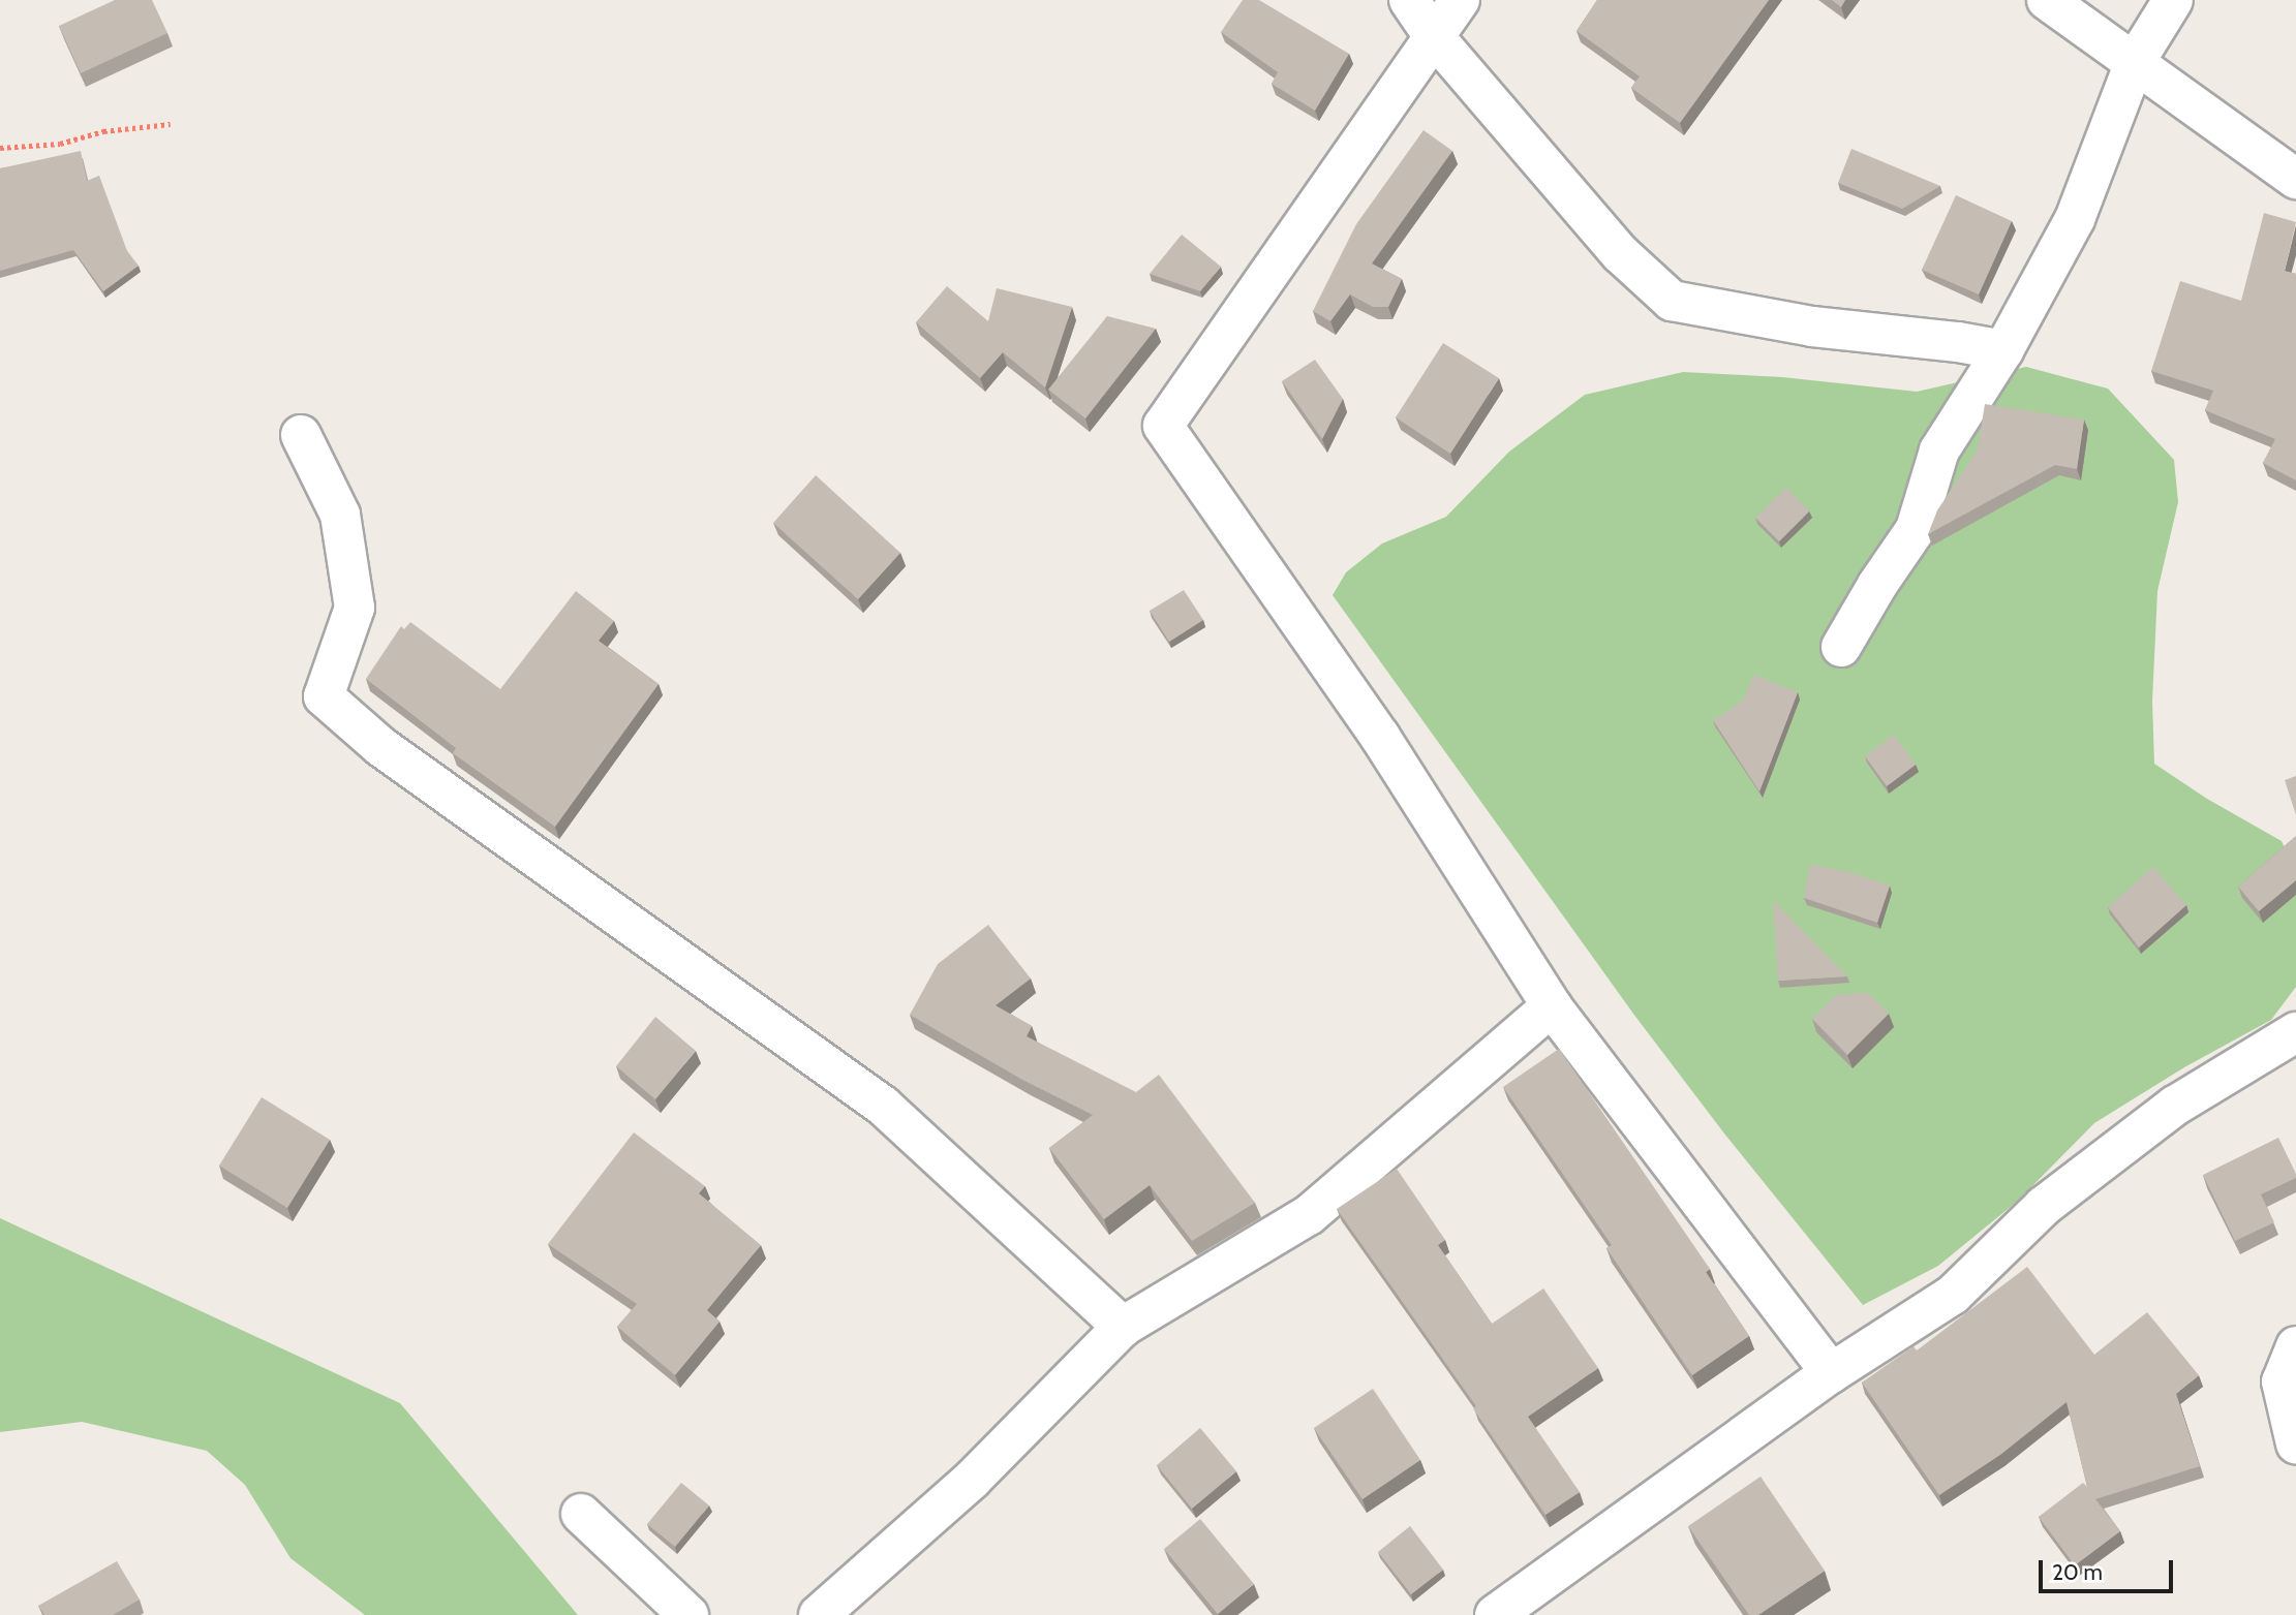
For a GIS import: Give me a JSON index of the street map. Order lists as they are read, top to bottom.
{
  "scale_bar": "20 m"
}
